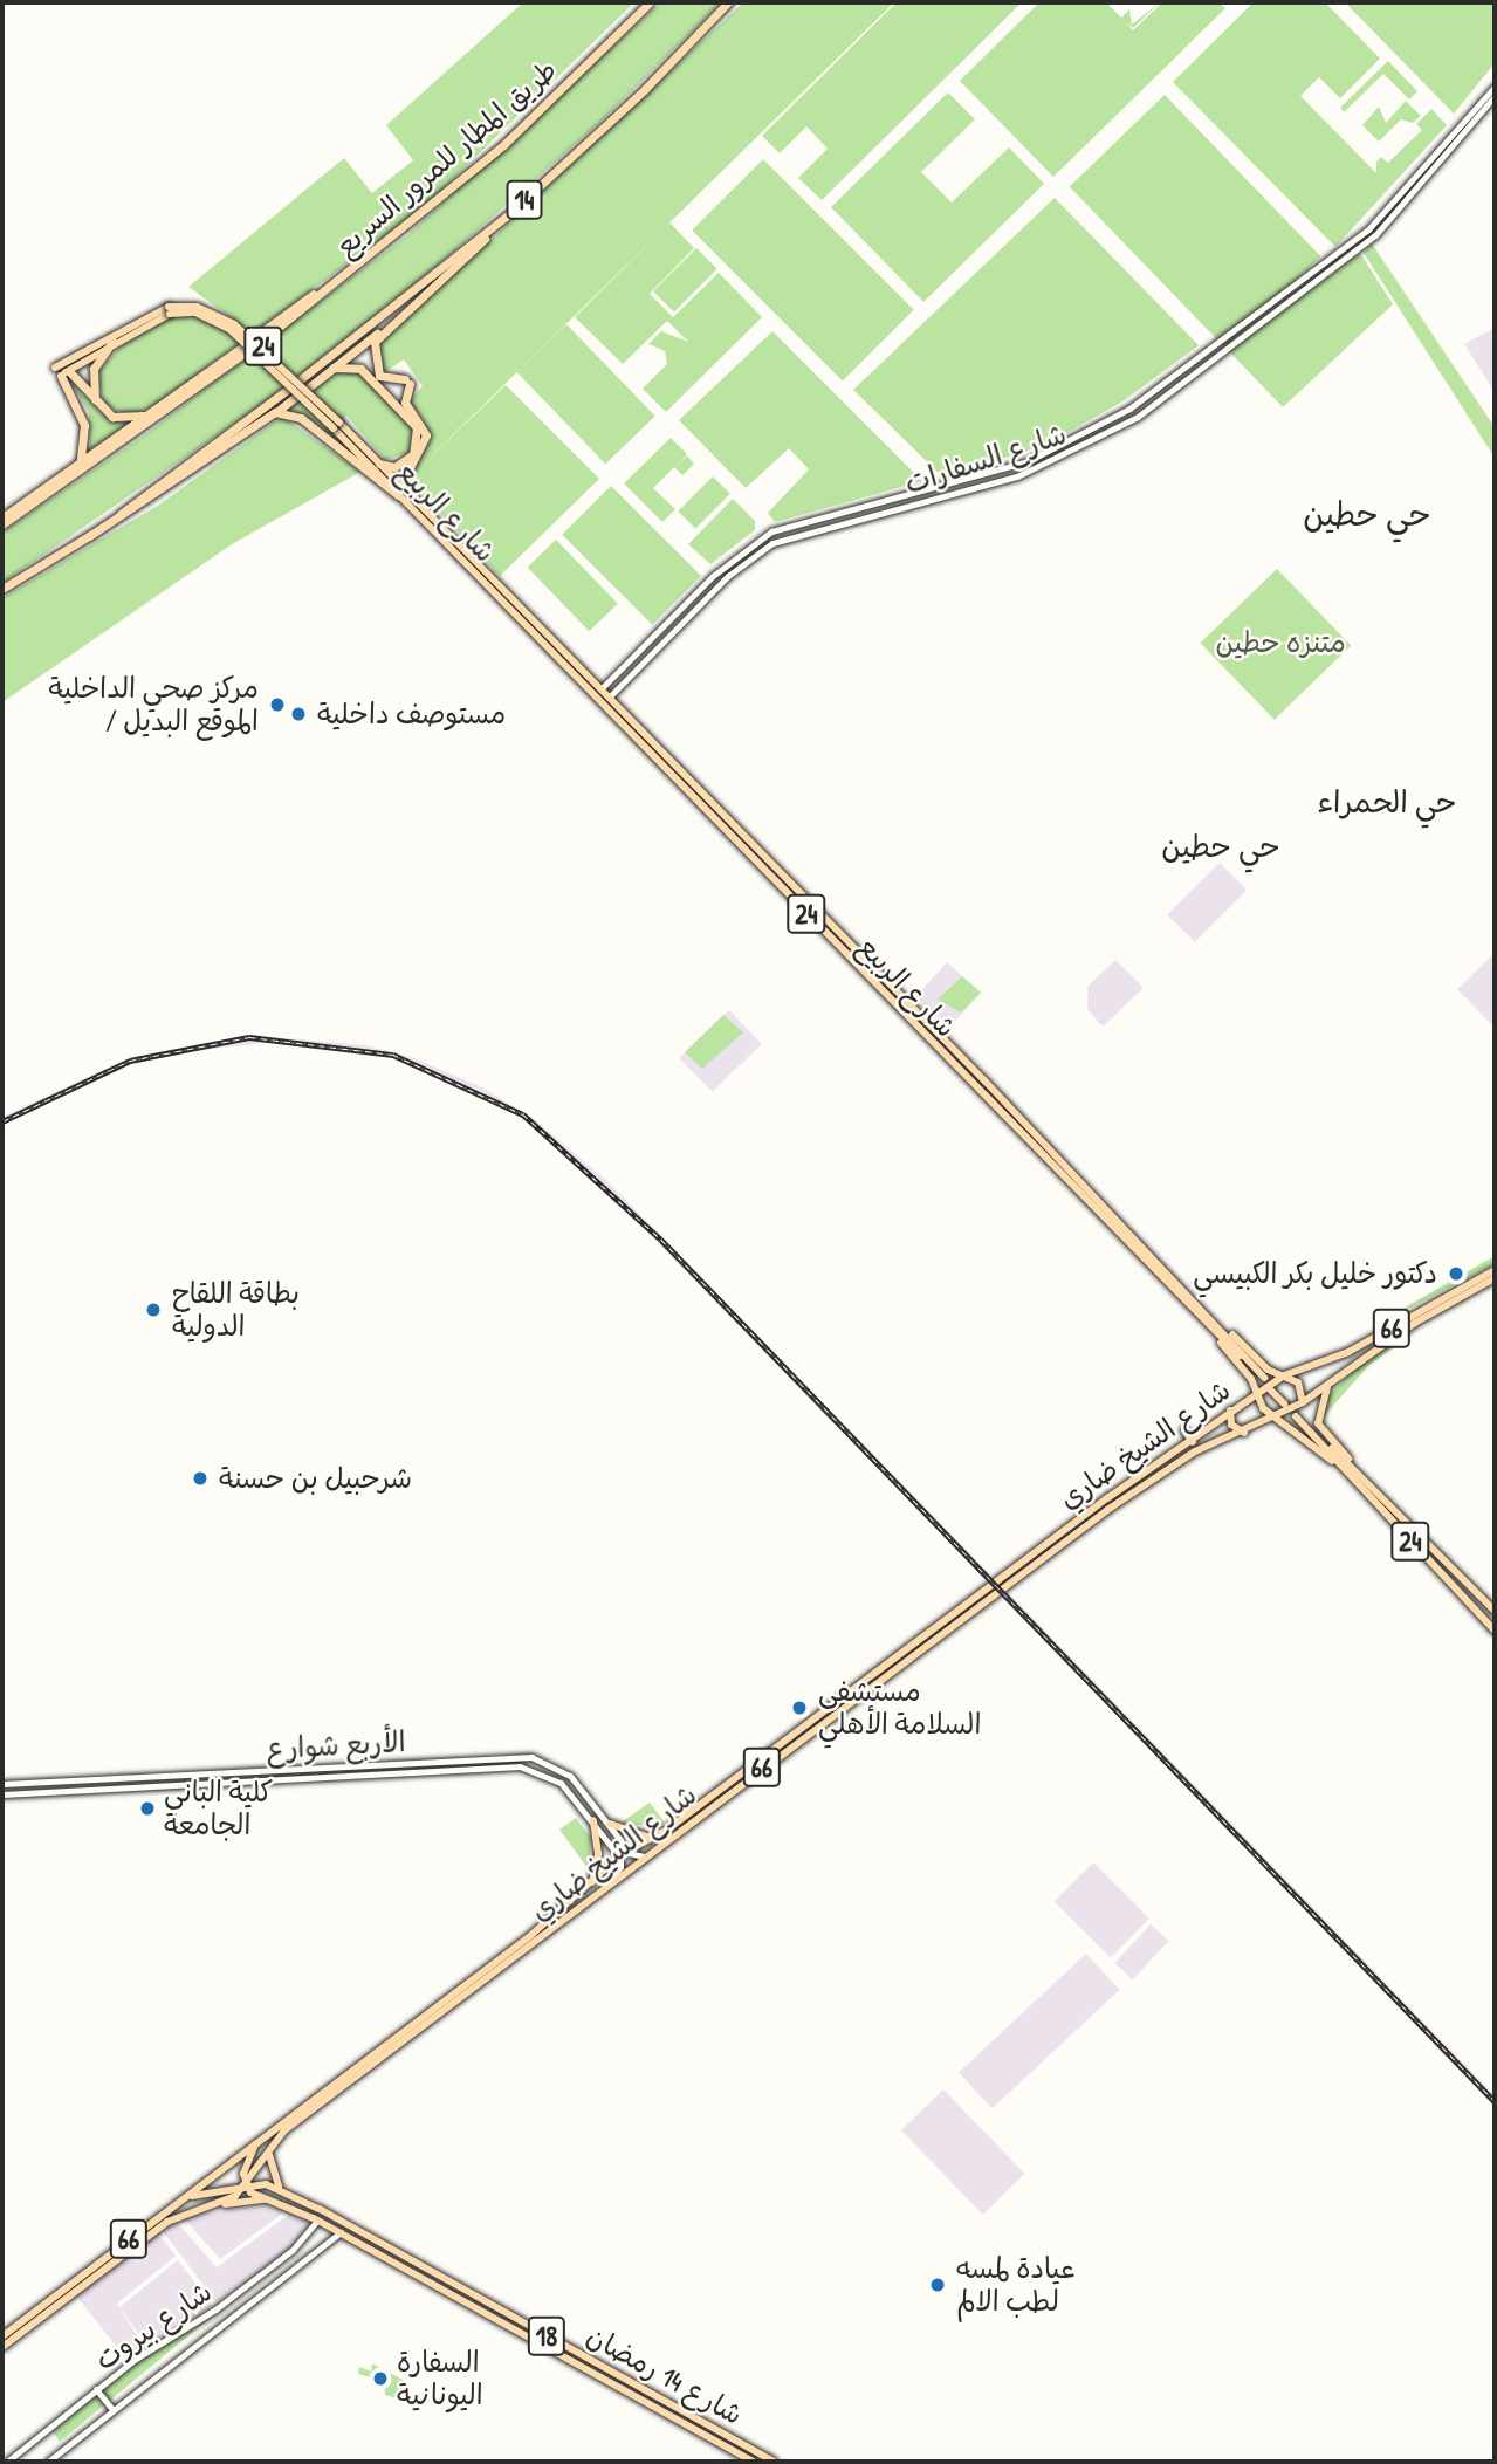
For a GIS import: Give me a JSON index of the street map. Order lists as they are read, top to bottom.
{
  "streets": {
    "highway": ["طريق المطار للمرور السريع", "14"],
    "main road": [
      "24",
      "شارع السفارات",
      "شارع الربيع",
      "66",
      "شارع الشيخ ضاري",
      "الأربع شوارع",
      "شارع بيروت",
      "18",
      "شارع 14 رمضان"
    ]
  },
  "crossings": [
    ["24", "شارع الربيع"],
    ["شارع السفارات", "شارع الربيع"],
    ["66", "شارع الشيخ ضاري"],
    ["شارع الشيخ ضاري", "الأربع شوارع"],
    ["شارع الشيخ ضاري", "شارع 14 رمضان"],
    ["شارع بيروت", "شارع 14 رمضان"]
  ],
  "districts": ["حي حطين", "حي الحمراء", "حي حطين"],
  "parks": ["متنزه حطين"],
  "places": [
    "مركز صحي الداخلية / الموقع البديل",
    "مستوصف داخلية",
    "دكتور خليل بكر الكبيسي",
    "بطاقة اللقاح الدولية",
    "شرحبيل بن حسنة",
    "مستشفى السلامة الأهلي",
    "كلية الباني الجامعة",
    "عيادة لمسه لطب الالم",
    "السفارة اليونانية"
  ]
}
